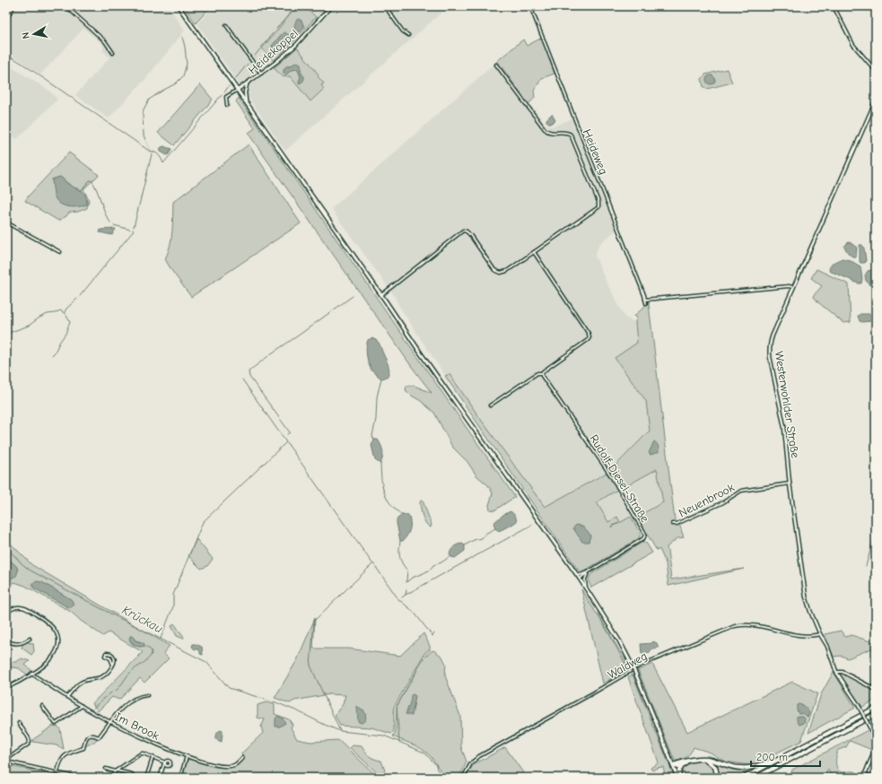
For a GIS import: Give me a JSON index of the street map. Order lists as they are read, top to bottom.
{
  "streets": {
    "street": [
      "Heidekoppel",
      "Heideweg",
      "Westerwohlder Straße",
      "Rudolf-Diesel-Straße",
      "Neuenbrook",
      "Waldweg",
      "Im Brook"
    ]
  },
  "crossings": [
    ["Westerwohlder Straße", "Neuenbrook"],
    ["Westerwohlder Straße", "Waldweg"]
  ],
  "water": ["Krückau"],
  "scale_bar": "200 m",
  "north": "left"
}
